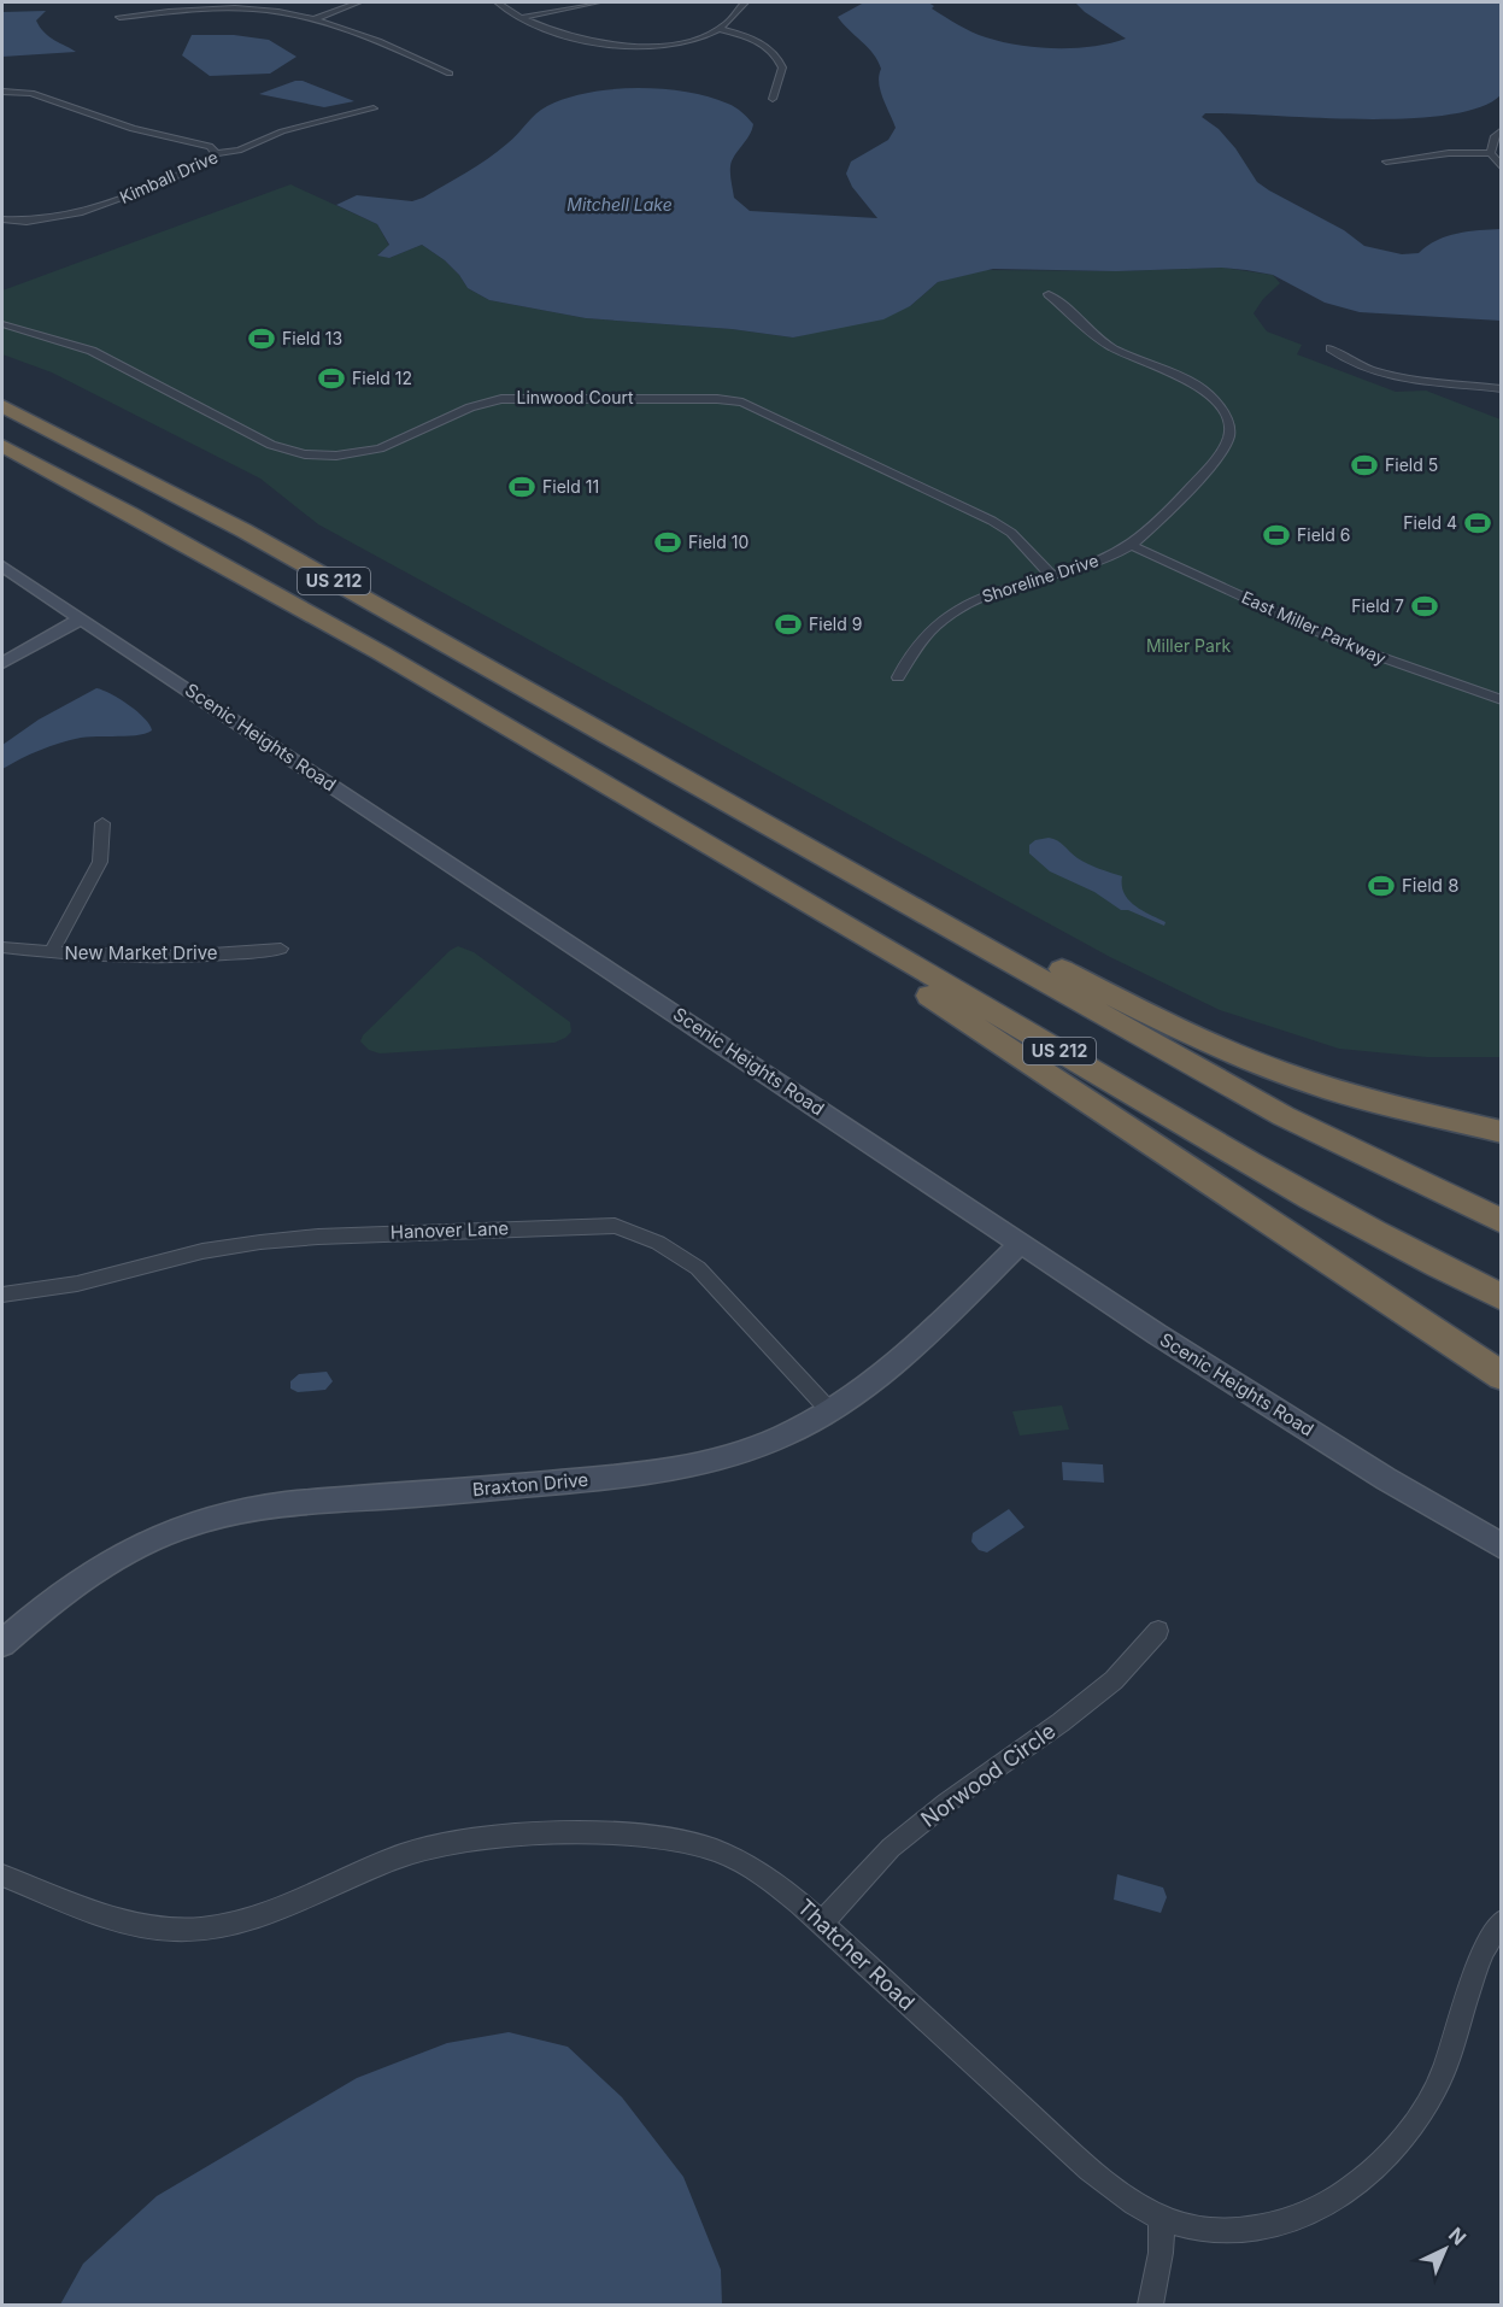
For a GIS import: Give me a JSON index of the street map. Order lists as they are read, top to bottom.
{
  "streets": {
    "highway": ["US 212"],
    "street": [
      "Kimball Drive",
      "Linwood Court",
      "Shoreline Drive",
      "East Miller Parkway",
      "Scenic Heights Road",
      "New Market Drive",
      "Hanover Lane",
      "Braxton Drive",
      "Norwood Circle",
      "Thatcher Road"
    ]
  },
  "crossings": [
    ["Linwood Court", "Shoreline Drive"],
    ["Shoreline Drive", "East Miller Parkway"],
    ["Scenic Heights Road", "Braxton Drive"],
    ["Hanover Lane", "Braxton Drive"],
    ["Norwood Circle", "Thatcher Road"]
  ],
  "water": ["Mitchell Lake"],
  "parks": ["Miller Park"],
  "places": {
    "sports": [
      "Field 13",
      "Field 12",
      "Field 5",
      "Field 11",
      "Field 4",
      "Field 6",
      "Field 10",
      "Field 7",
      "Field 9",
      "Field 8"
    ]
  },
  "north": "top right"
}
